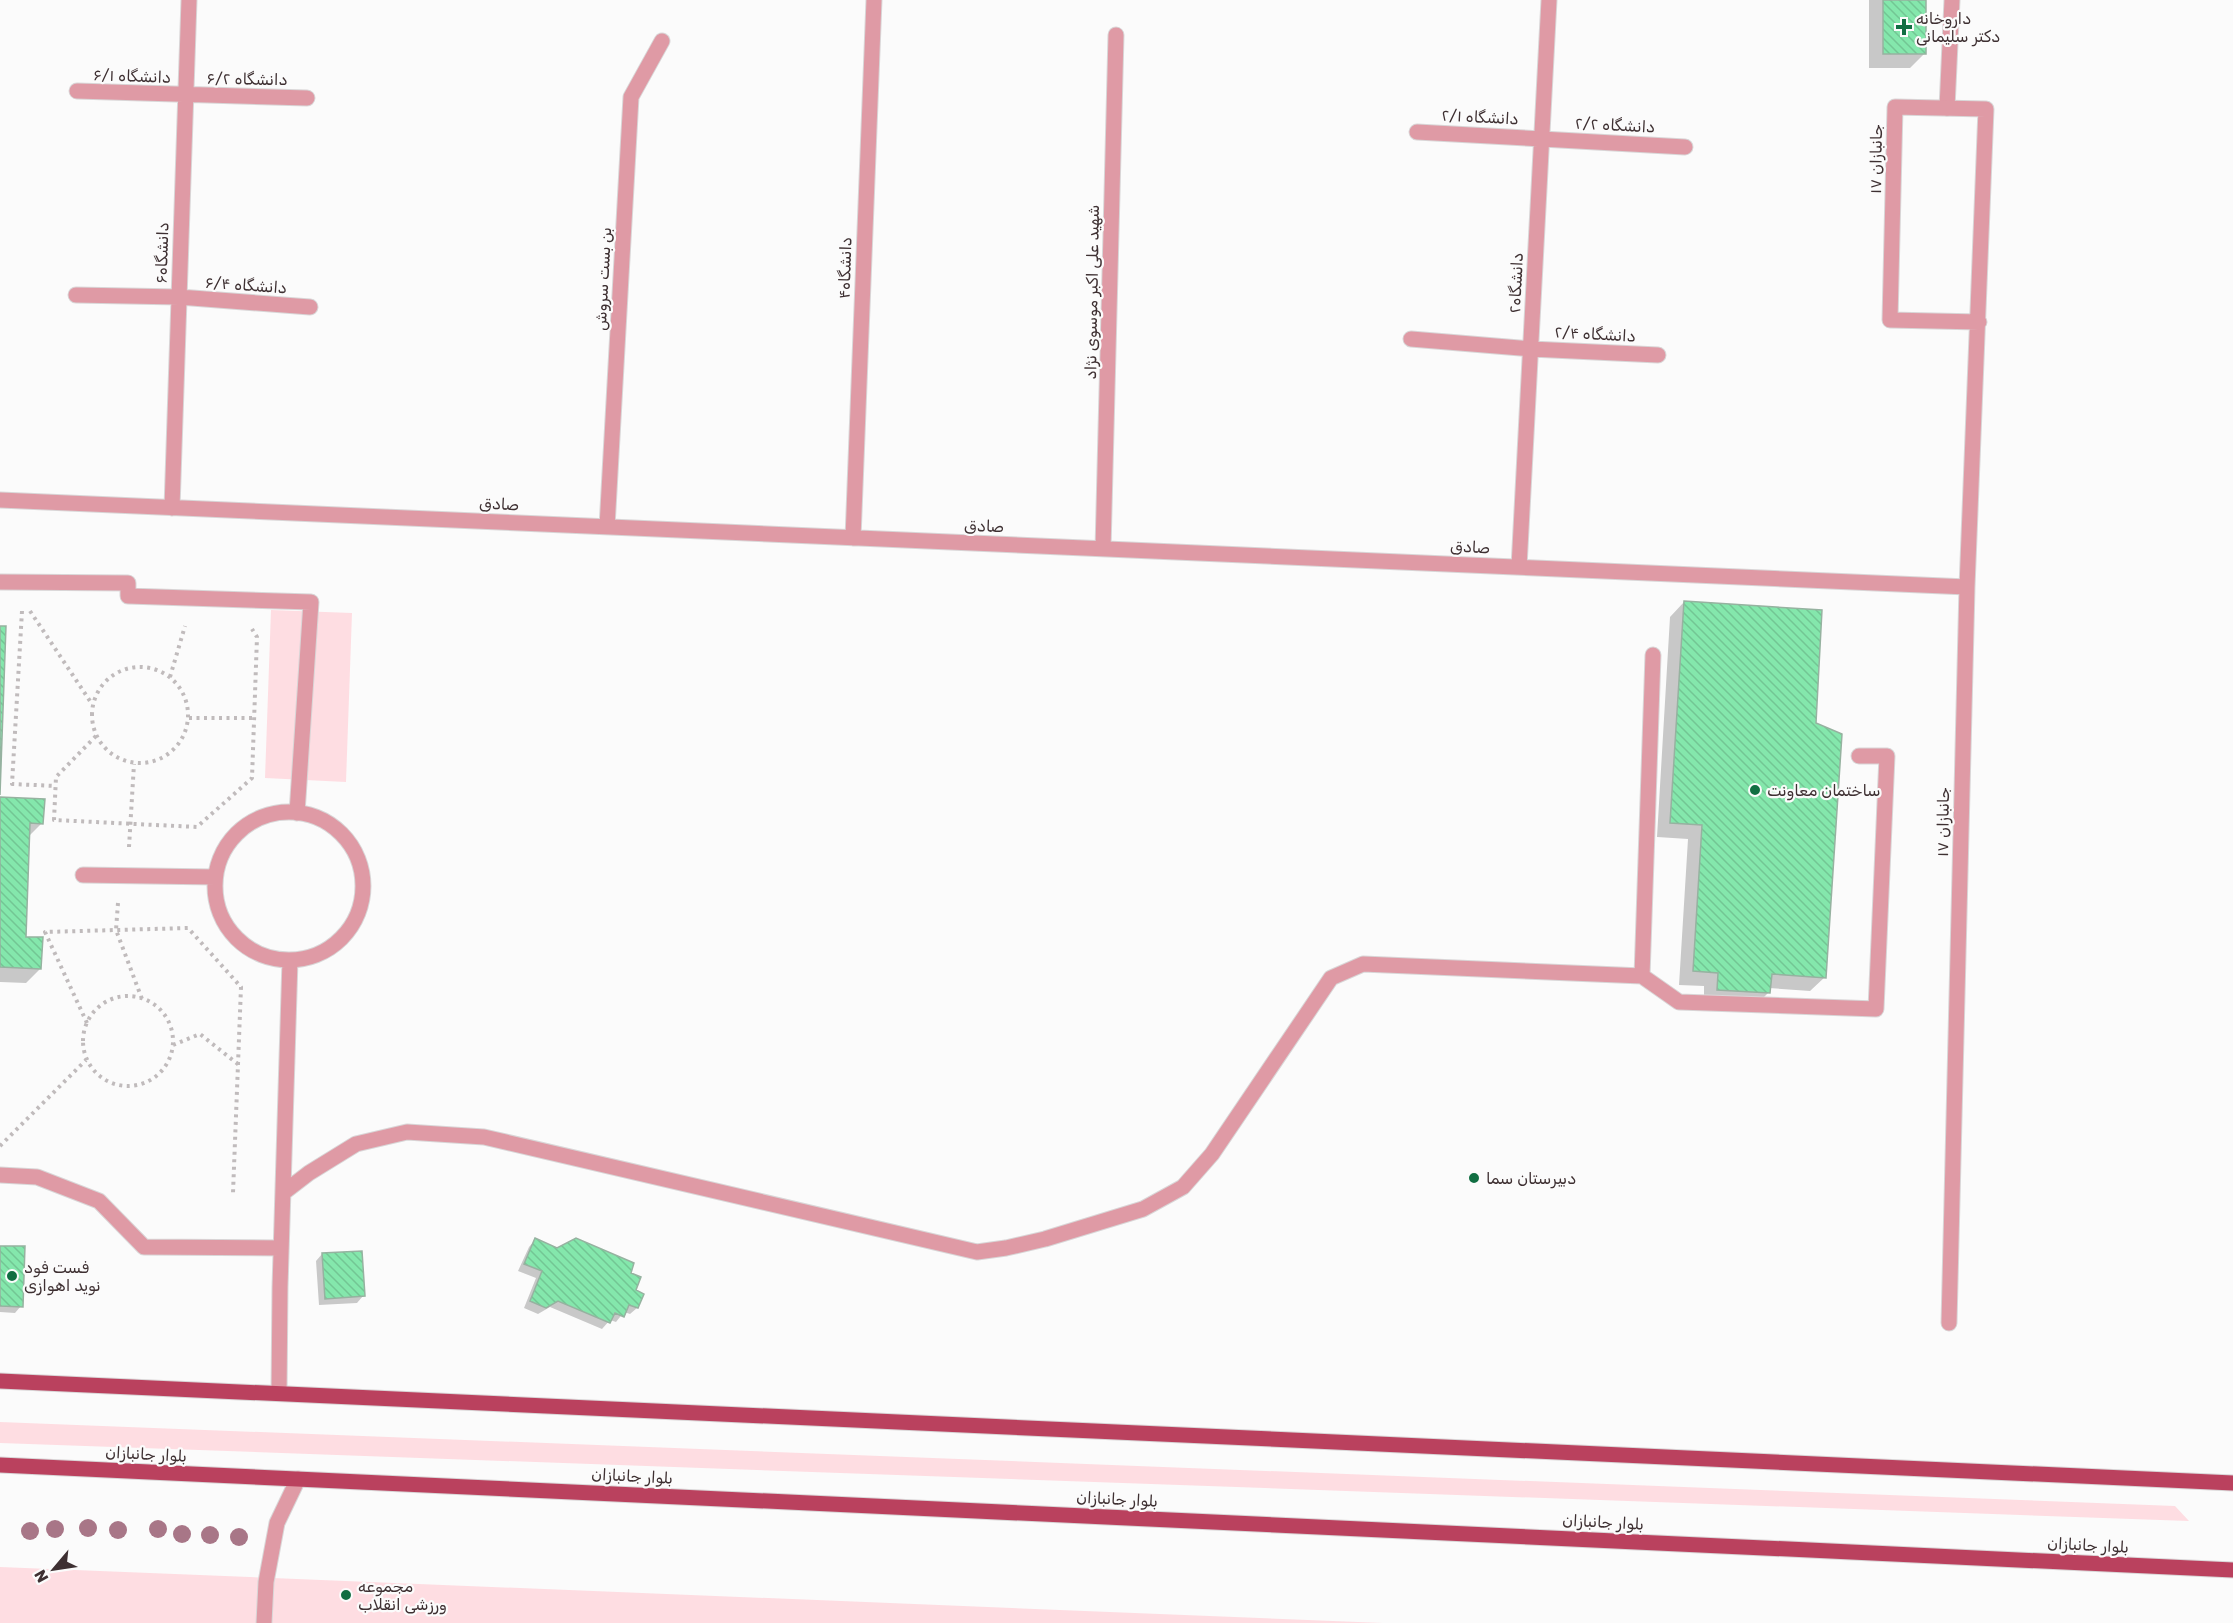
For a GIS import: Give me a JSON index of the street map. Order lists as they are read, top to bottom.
{
  "streets": {
    "main road": ["بلوار جانبازان"],
    "street": [
      "دانشگاه ۶/۱",
      "دانشگاه ۶/۲",
      "دانشگاه ۲/۱",
      "دانشگاه ۲/۲",
      "جانبازان ۱۷",
      "دانشگاه۶",
      "دانشگاه۴",
      "بن بست سروش",
      "دانشگاه۲",
      "دانشگاه ۶/۴",
      "شهید علی اکبر موسوی نژاد",
      "دانشگاه ۲/۴",
      "صادق"
    ]
  },
  "crossings": [
    ["دانشگاه ۶/۱", "دانشگاه ۶/۲"],
    ["دانشگاه ۶/۱", "دانشگاه۶"],
    ["دانشگاه ۶/۲", "دانشگاه۶"],
    ["دانشگاه ۲/۱", "دانشگاه ۲/۲"],
    ["دانشگاه ۲/۱", "دانشگاه۲"],
    ["دانشگاه ۲/۲", "دانشگاه۲"],
    ["جانبازان ۱۷", "صادق"],
    ["دانشگاه۶", "دانشگاه ۶/۴"],
    ["دانشگاه۶", "صادق"],
    ["دانشگاه۴", "صادق"],
    ["بن بست سروش", "صادق"],
    ["دانشگاه۲", "دانشگاه ۲/۴"],
    ["دانشگاه۲", "صادق"],
    ["شهید علی اکبر موسوی نژاد", "صادق"]
  ],
  "places": {
    "health": ["داروخانه دکتر سلیمانی"],
    "other": [
      "ساختمان معاونت",
      "دبیرستان سما",
      "فست فود نوید اهوازی",
      "مجموعه ورزشی انقلاب"
    ]
  },
  "north": "bottom left"
}
